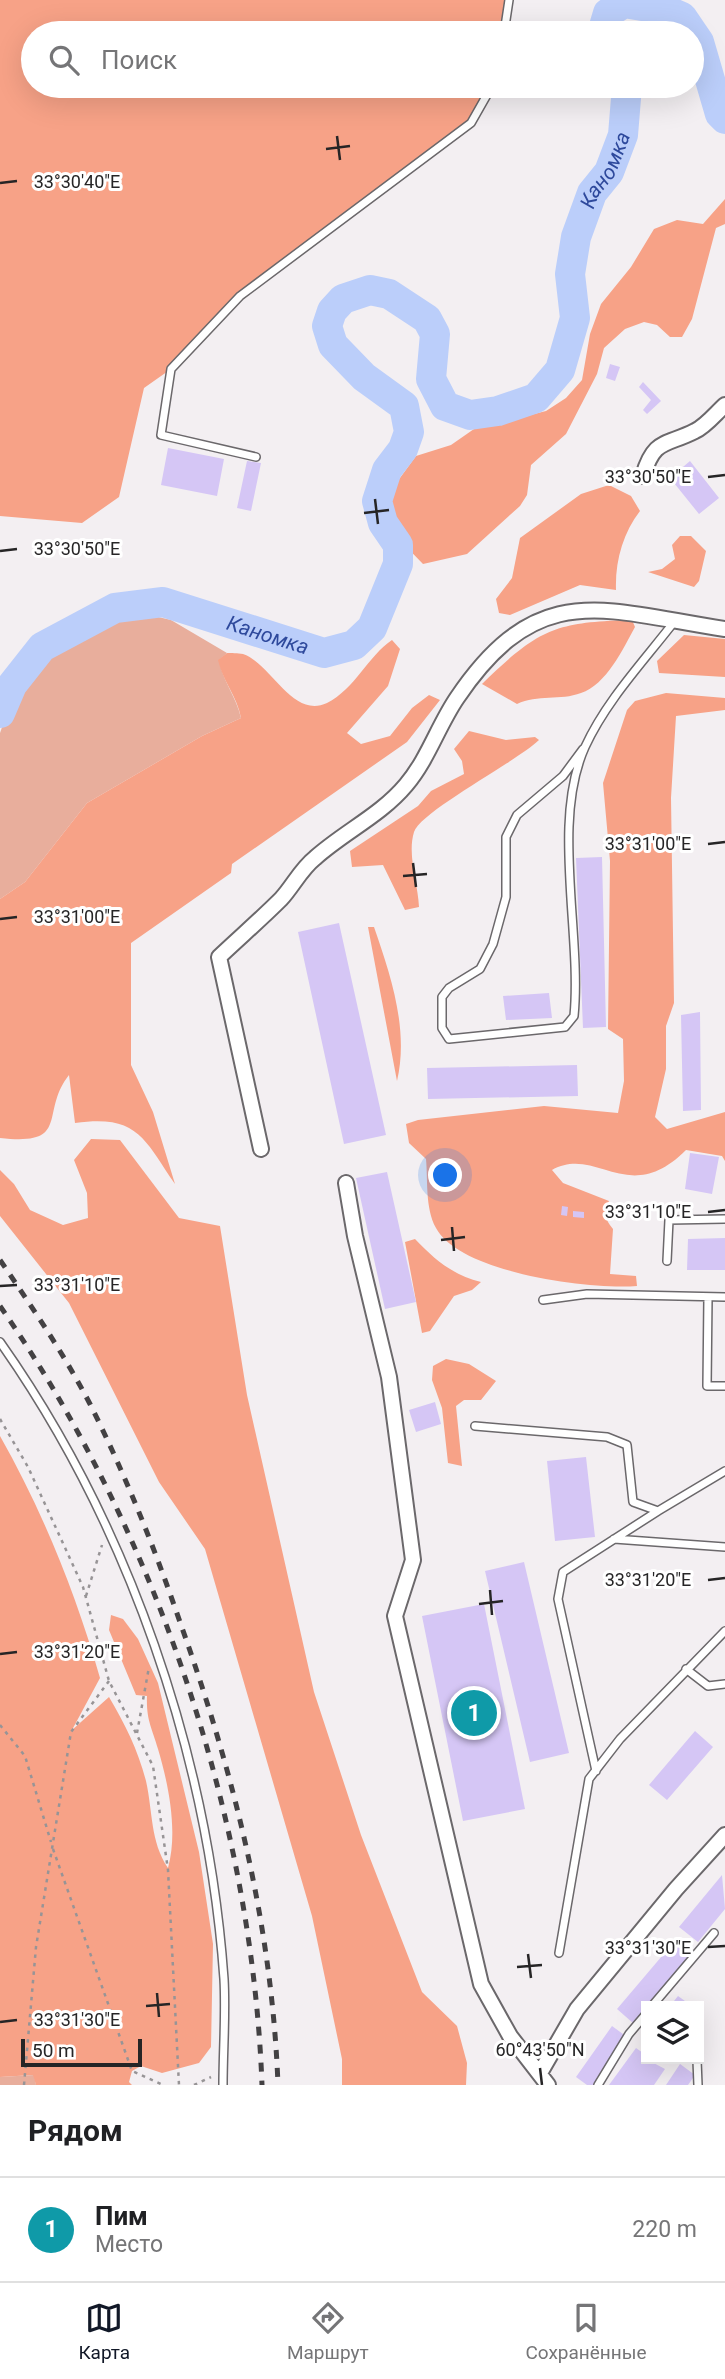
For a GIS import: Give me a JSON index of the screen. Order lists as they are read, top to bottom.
{
  "water": ["Каномка"],
  "scale_bar": "50 m",
  "page": {
    "search": "Поиск",
    "pins": "1",
    "scale": "50 m",
    "heading": "Рядом",
    "list": [
      {
        "mark": "1",
        "name": "Пим",
        "note": "Место",
        "value": "220 m"
      }
    ],
    "nav": ["Карта", "Маршрут", "Сохранённые"]
  },
  "coordinates": [
    "33°30'40\"E",
    "33°30'50\"E",
    "33°31'00\"E",
    "33°31'10\"E",
    "33°31'20\"E",
    "33°31'30\"E",
    "60°43'50\"N"
  ]
}
